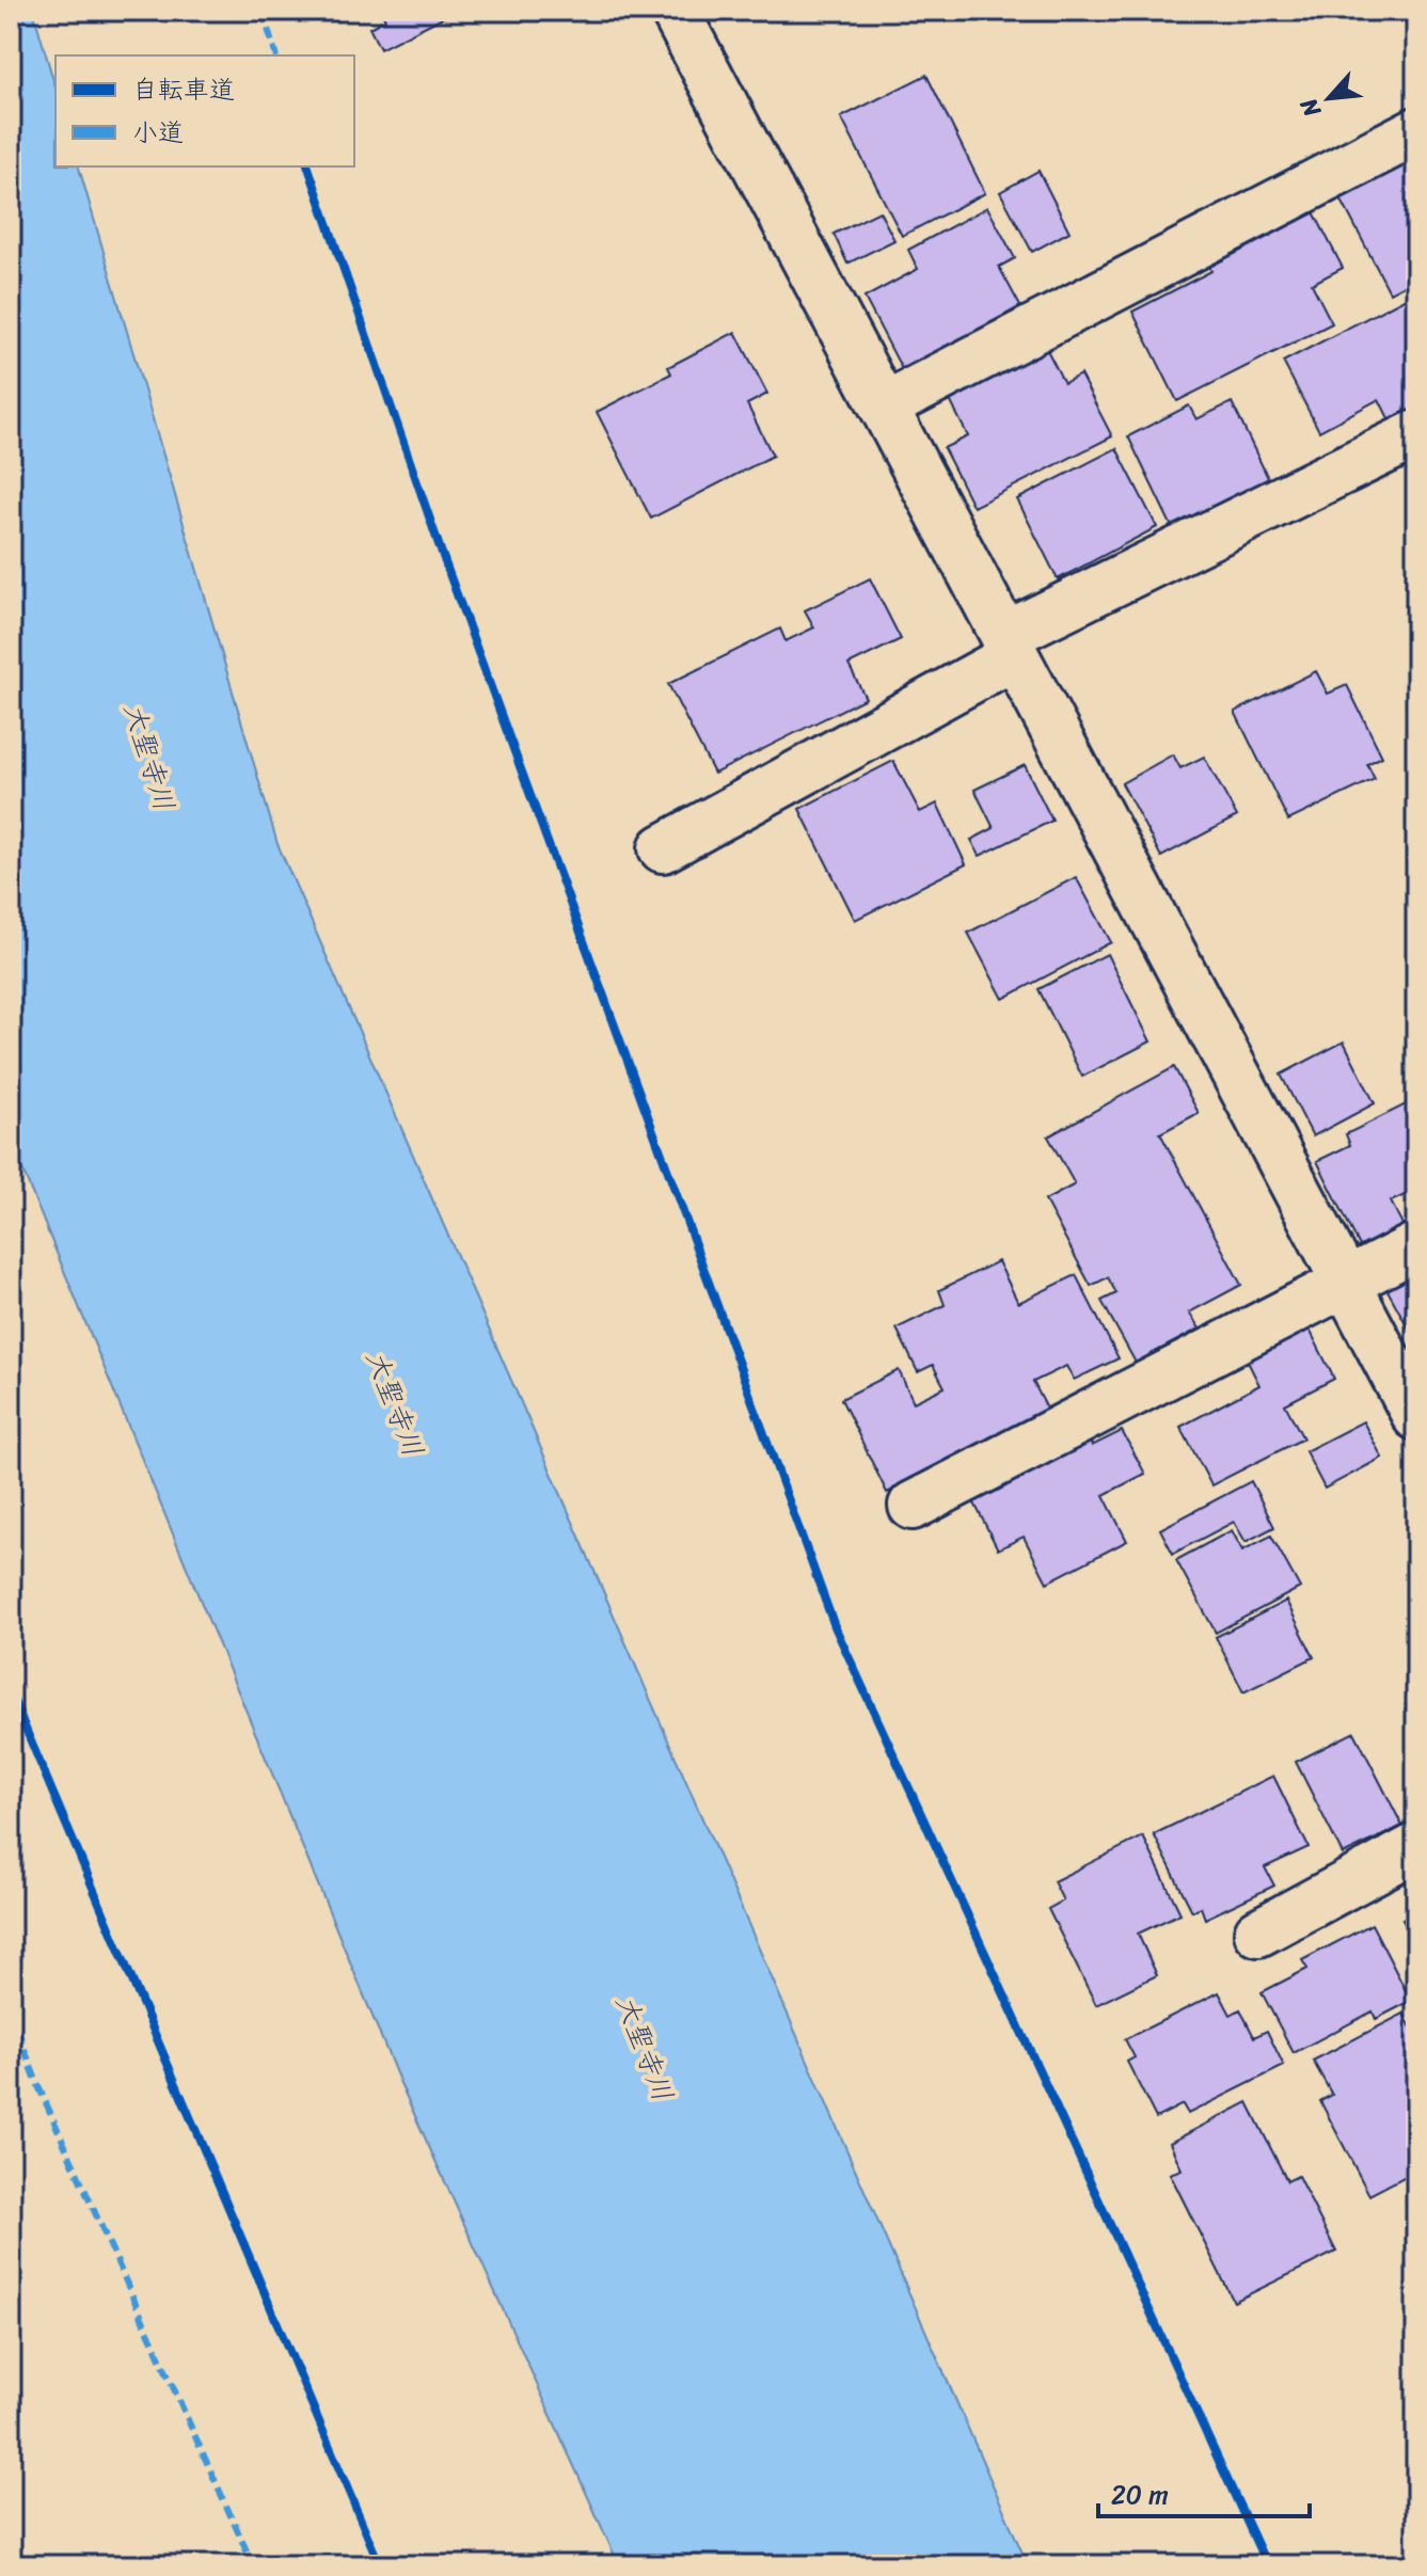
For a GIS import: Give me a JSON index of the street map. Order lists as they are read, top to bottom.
{
  "water": ["大聖寺川"],
  "legend": ["自転車道", "小道"],
  "scale_bar": "20 m",
  "north": "bottom left"
}
